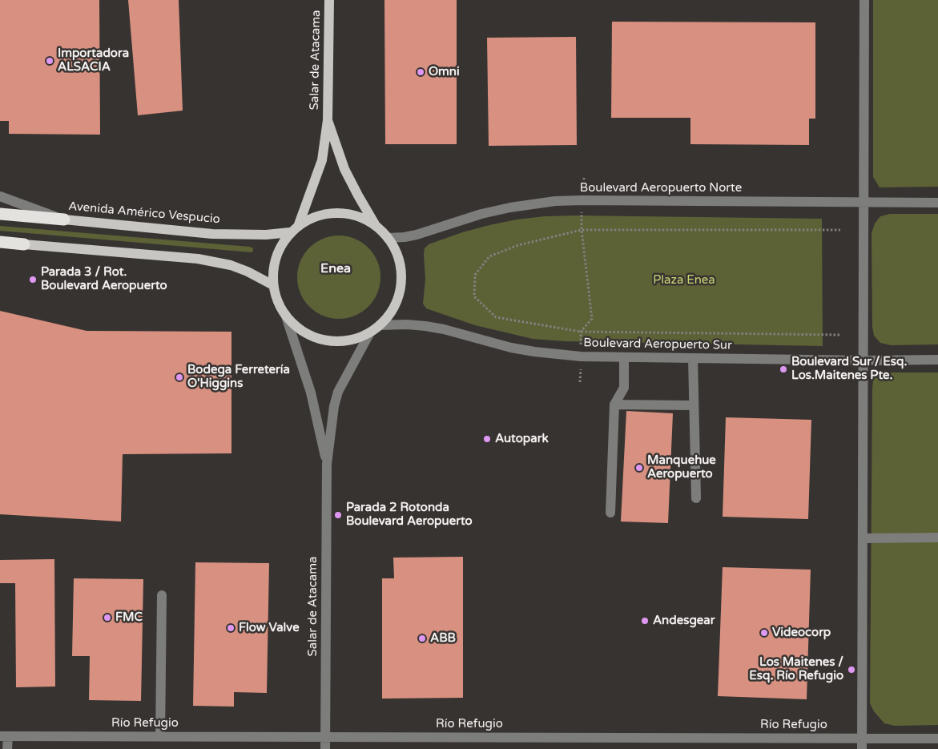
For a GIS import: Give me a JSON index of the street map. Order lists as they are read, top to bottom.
{
  "streets": {
    "main road": ["Salar de Atacama", "Avenida Américo Vespucio"],
    "street": ["Boulevard Aeropuerto Norte", "Boulevard Aeropuerto Sur", "Río Refugio"]
  },
  "crossings": [
    ["Salar de Atacama", "Boulevard Aeropuerto Norte"],
    ["Salar de Atacama", "Avenida Américo Vespucio"],
    ["Salar de Atacama", "Boulevard Aeropuerto Sur"],
    ["Salar de Atacama", "Río Refugio"],
    ["Boulevard Aeropuerto Norte", "Avenida Américo Vespucio"],
    ["Boulevard Aeropuerto Norte", "Boulevard Aeropuerto Sur"],
    ["Avenida Américo Vespucio", "Boulevard Aeropuerto Sur"]
  ],
  "districts": ["Enea"],
  "parks": ["Plaza Enea"],
  "places": [
    "Importadora ALSACIA",
    "Omni",
    "Parada 3 / Rot. Boulevard Aeropuerto",
    "Boulevard Sur / Esq. Los.Maitenes Pte.",
    "Bodega Ferretería O'Higgins",
    "Autopark",
    "Manquehue Aeropuerto",
    "Parada 2 Rotonda Boulevard Aeropuerto",
    "FMC",
    "Andesgear",
    "Flow Valve",
    "Videocorp",
    "ABB",
    "Los Maitenes / Esq. Río Refugio"
  ]
}
